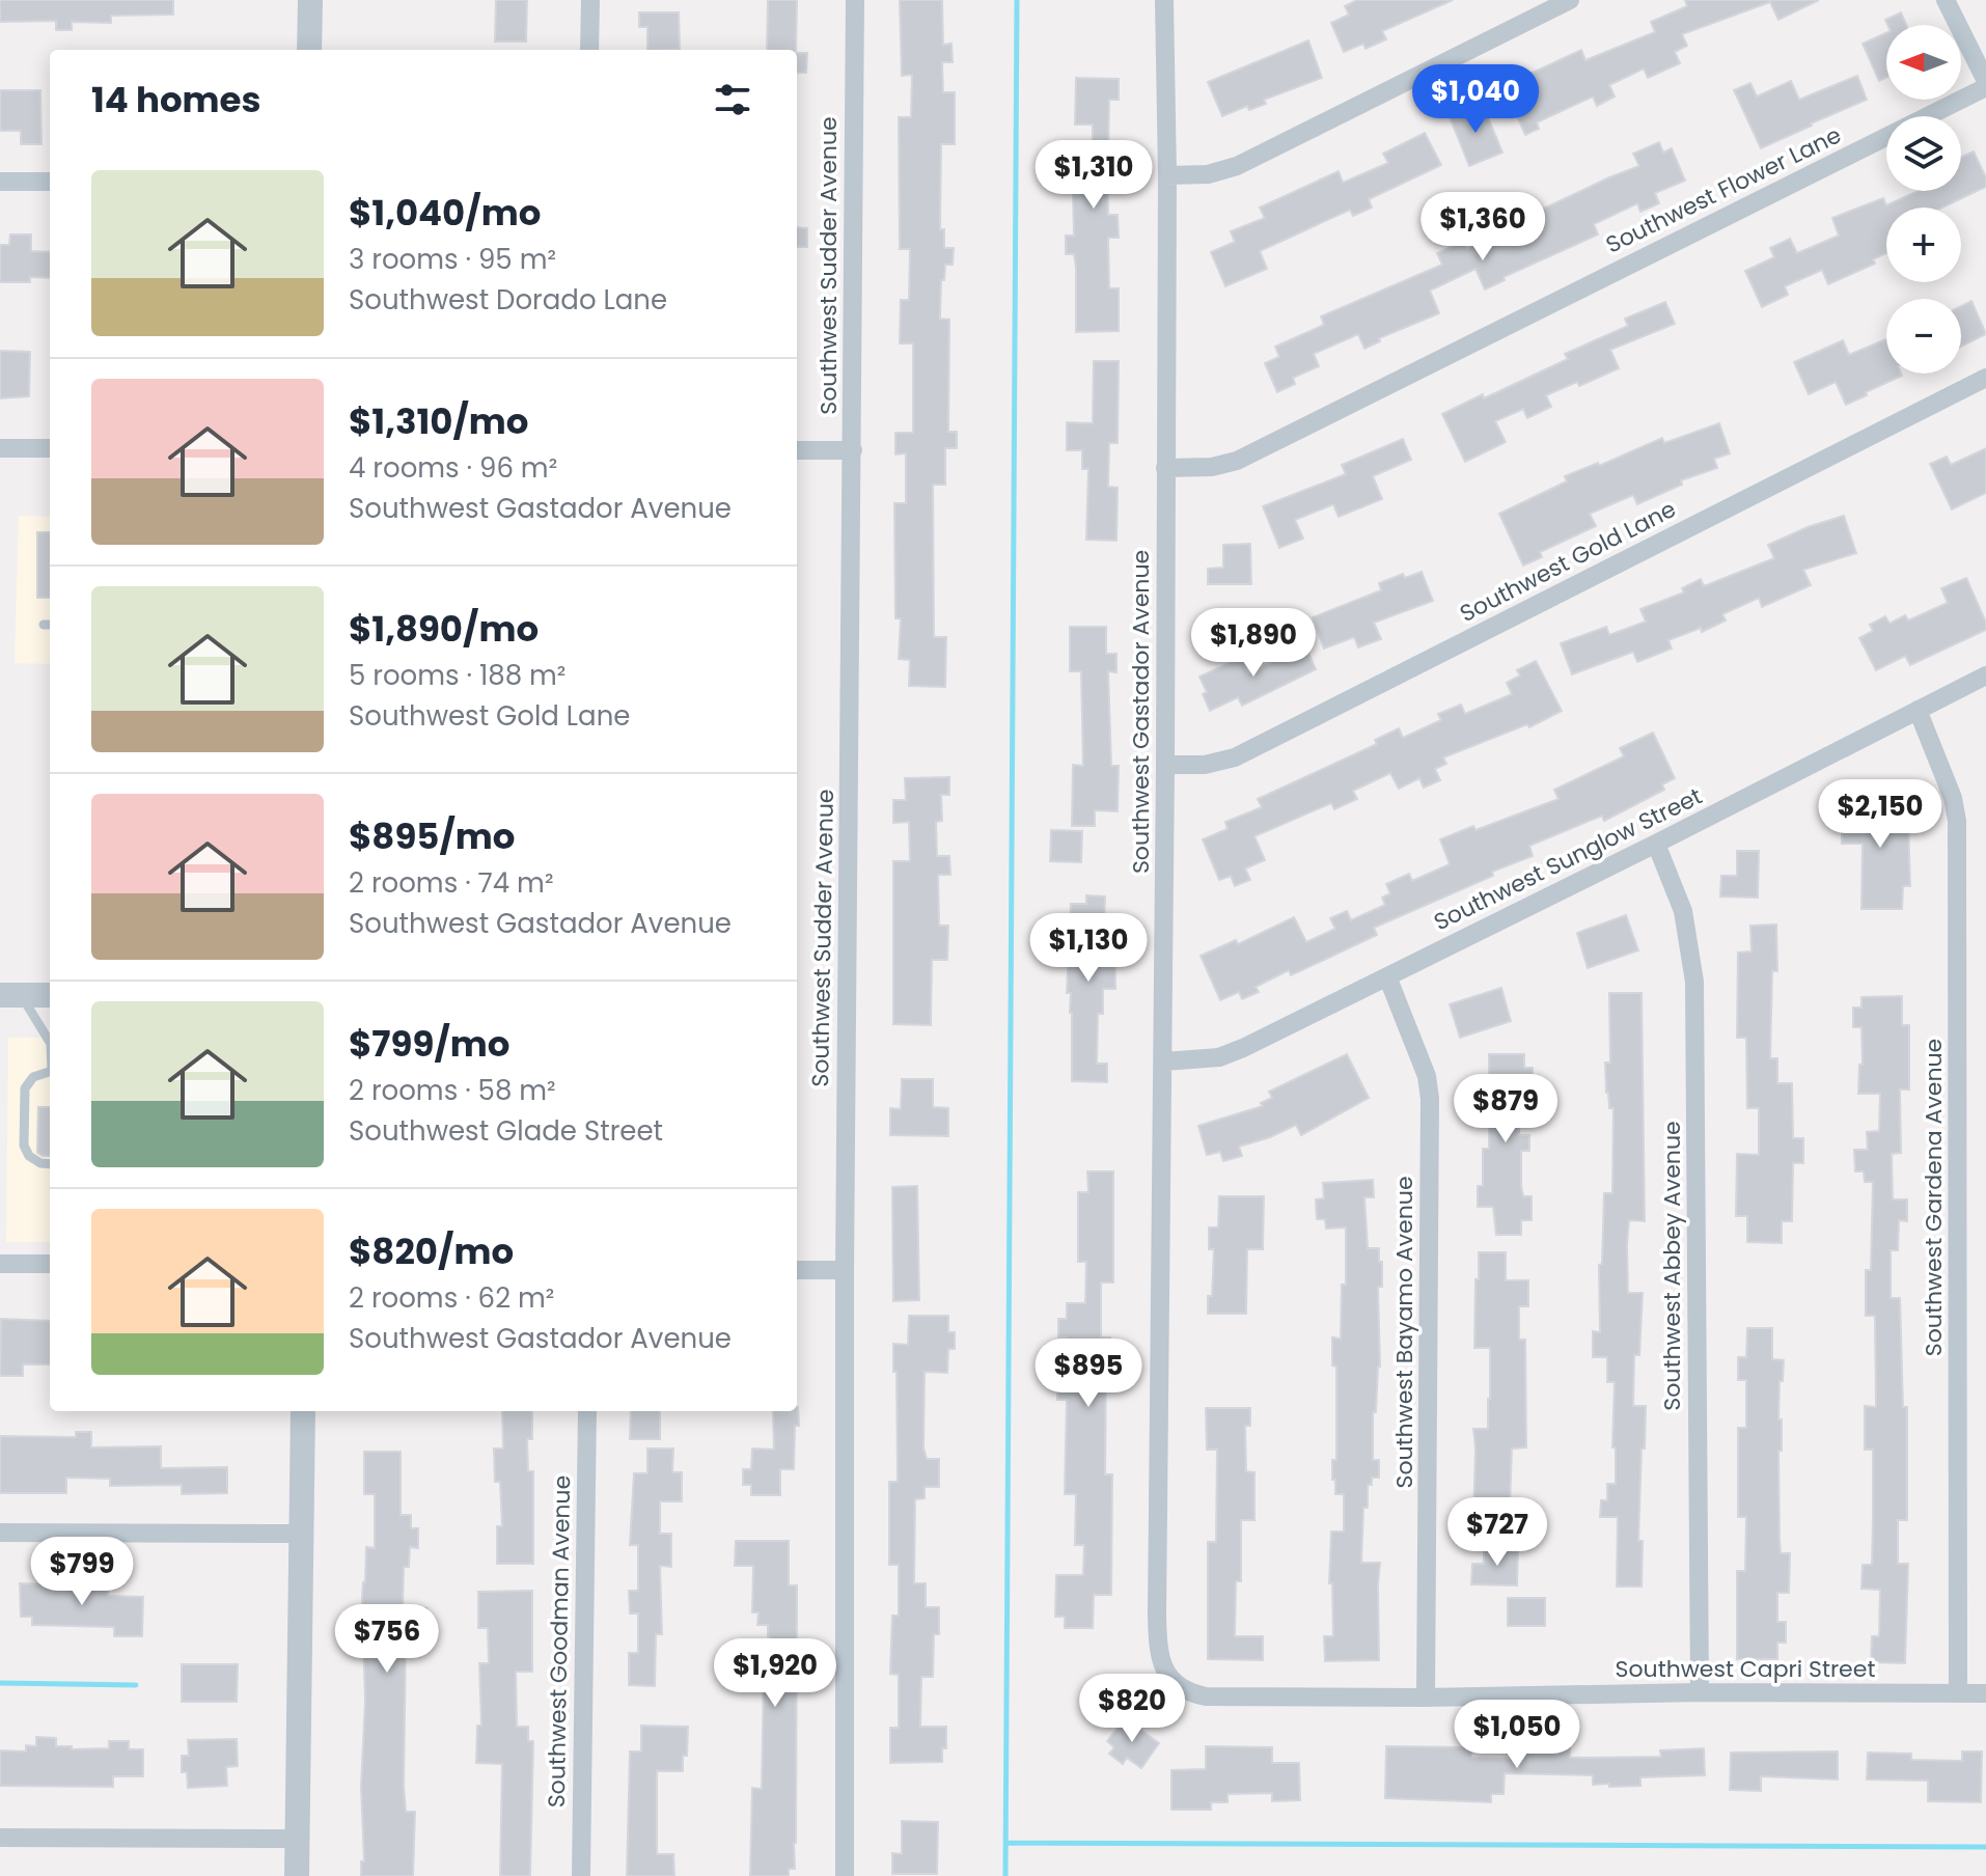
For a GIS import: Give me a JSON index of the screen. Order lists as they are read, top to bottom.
{
  "streets": {
    "street": [
      "Southwest Flower Lane",
      "Southwest Sudder Avenue",
      "Southwest Gold Lane",
      "Southwest Gastador Avenue",
      "Southwest Sunglow Street",
      "Southwest Gardena Avenue",
      "Southwest Abbey Avenue",
      "Southwest Bayamo Avenue",
      "Southwest Goodman Avenue",
      "Southwest Capri Street"
    ]
  },
  "crossings": [
    ["Southwest Flower Lane", "Southwest Gastador Avenue"],
    ["Southwest Gold Lane", "Southwest Gastador Avenue"],
    ["Southwest Gastador Avenue", "Southwest Sunglow Street"],
    ["Southwest Gastador Avenue", "Southwest Capri Street"],
    ["Southwest Sunglow Street", "Southwest Gardena Avenue"],
    ["Southwest Sunglow Street", "Southwest Abbey Avenue"],
    ["Southwest Sunglow Street", "Southwest Bayamo Avenue"],
    ["Southwest Gardena Avenue", "Southwest Capri Street"],
    ["Southwest Abbey Avenue", "Southwest Capri Street"],
    ["Southwest Bayamo Avenue", "Southwest Capri Street"]
  ],
  "north": "left",
  "page": {
    "map_buttons": ["+", "−"],
    "heading": "14 homes",
    "price": [
      "$1,040",
      "$1,310",
      "$1,360",
      "$1,890",
      "$2,150",
      "$1,130",
      "$879",
      "$895",
      "$727",
      "$799",
      "$756",
      "$1,920",
      "$820",
      "$1,050"
    ],
    "list": [
      {
        "name": "$1,040/mo",
        "note": "3 rooms · 95 m² · Southwest Dorado Lane"
      },
      {
        "name": "$1,310/mo",
        "note": "4 rooms · 96 m² · Southwest Gastador Avenue"
      },
      {
        "name": "$1,890/mo",
        "note": "5 rooms · 188 m² · Southwest Gold Lane"
      },
      {
        "name": "$895/mo",
        "note": "2 rooms · 74 m² · Southwest Gastador Avenue"
      },
      {
        "name": "$799/mo",
        "note": "2 rooms · 58 m² · Southwest Glade Street"
      },
      {
        "name": "$820/mo",
        "note": "2 rooms · 62 m² · Southwest Gastador Avenue"
      }
    ]
  }
}
